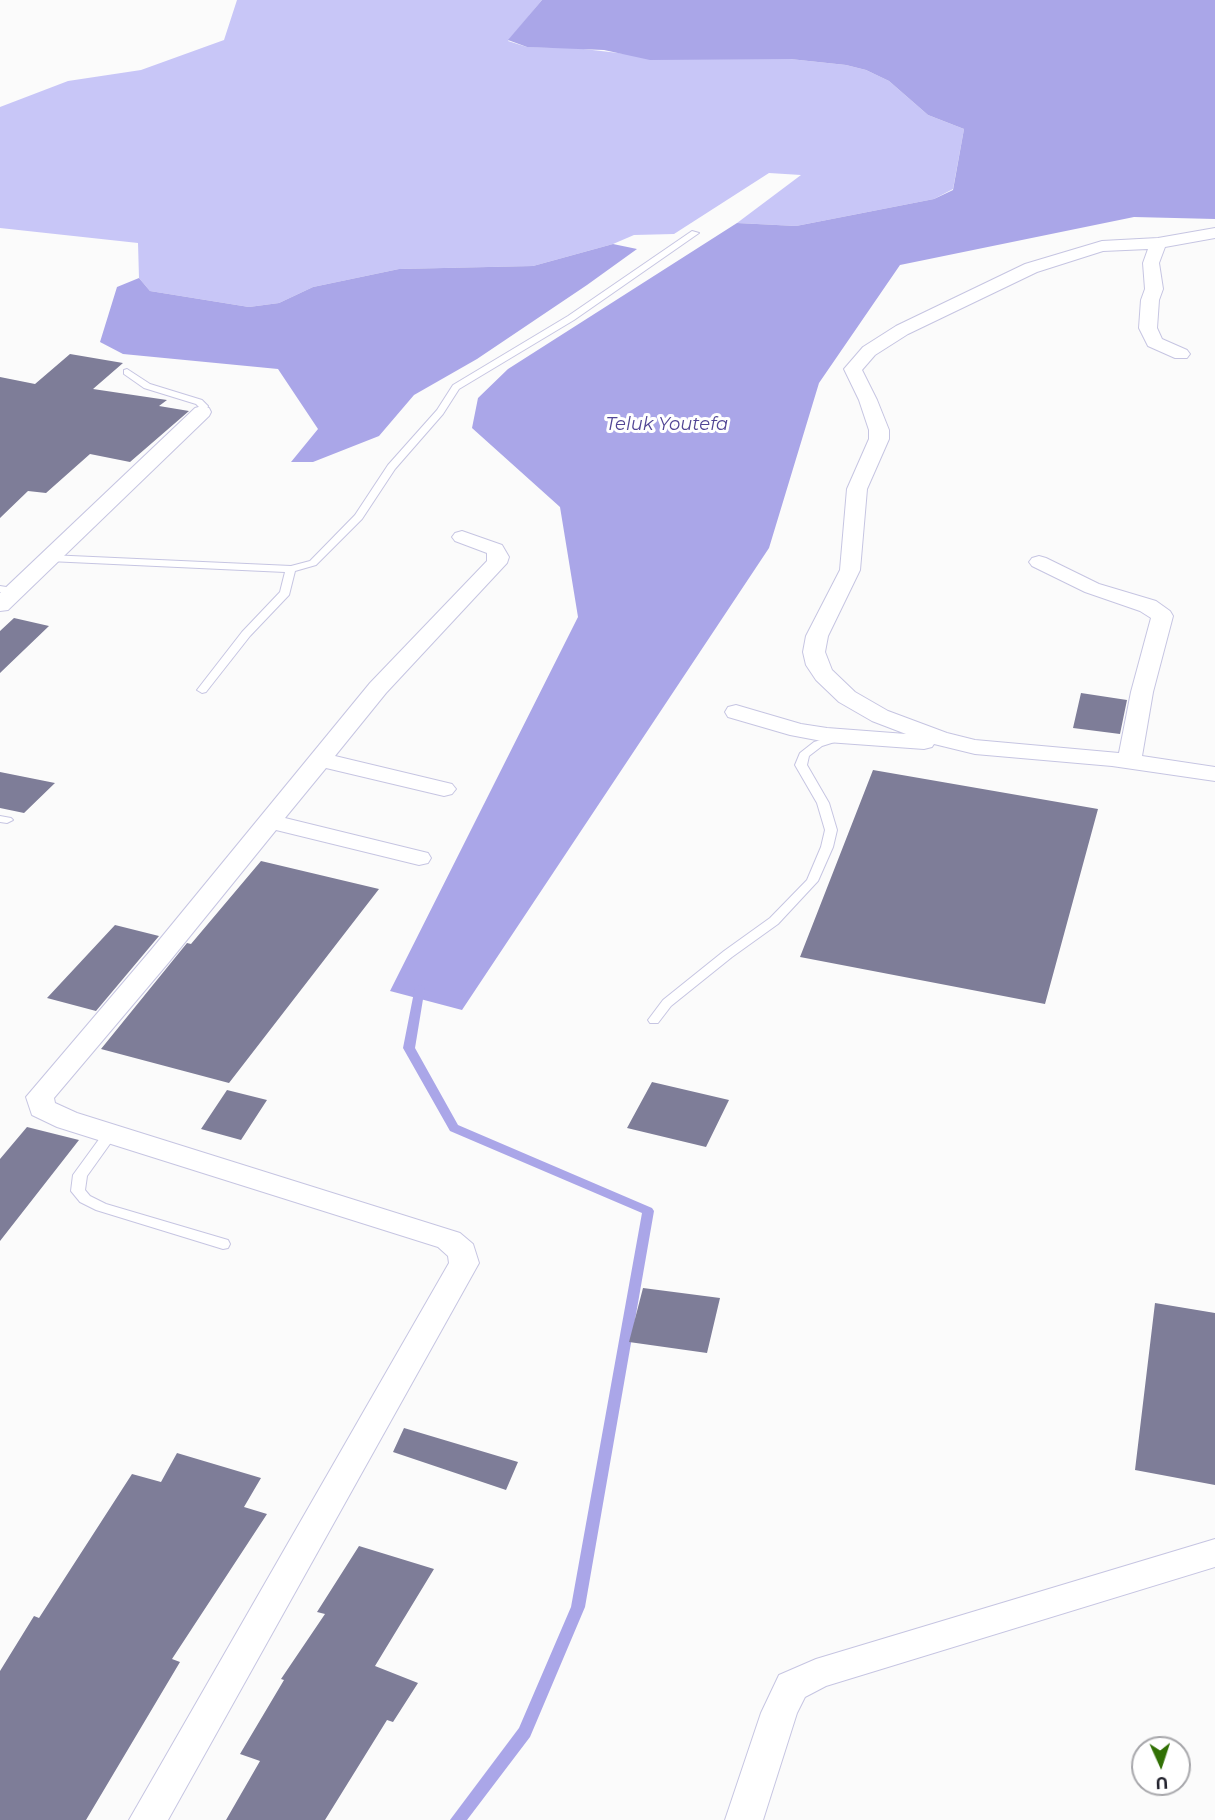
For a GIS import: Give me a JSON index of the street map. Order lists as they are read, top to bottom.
{
  "water": ["Teluk Youtefa"],
  "north": "bottom"
}
